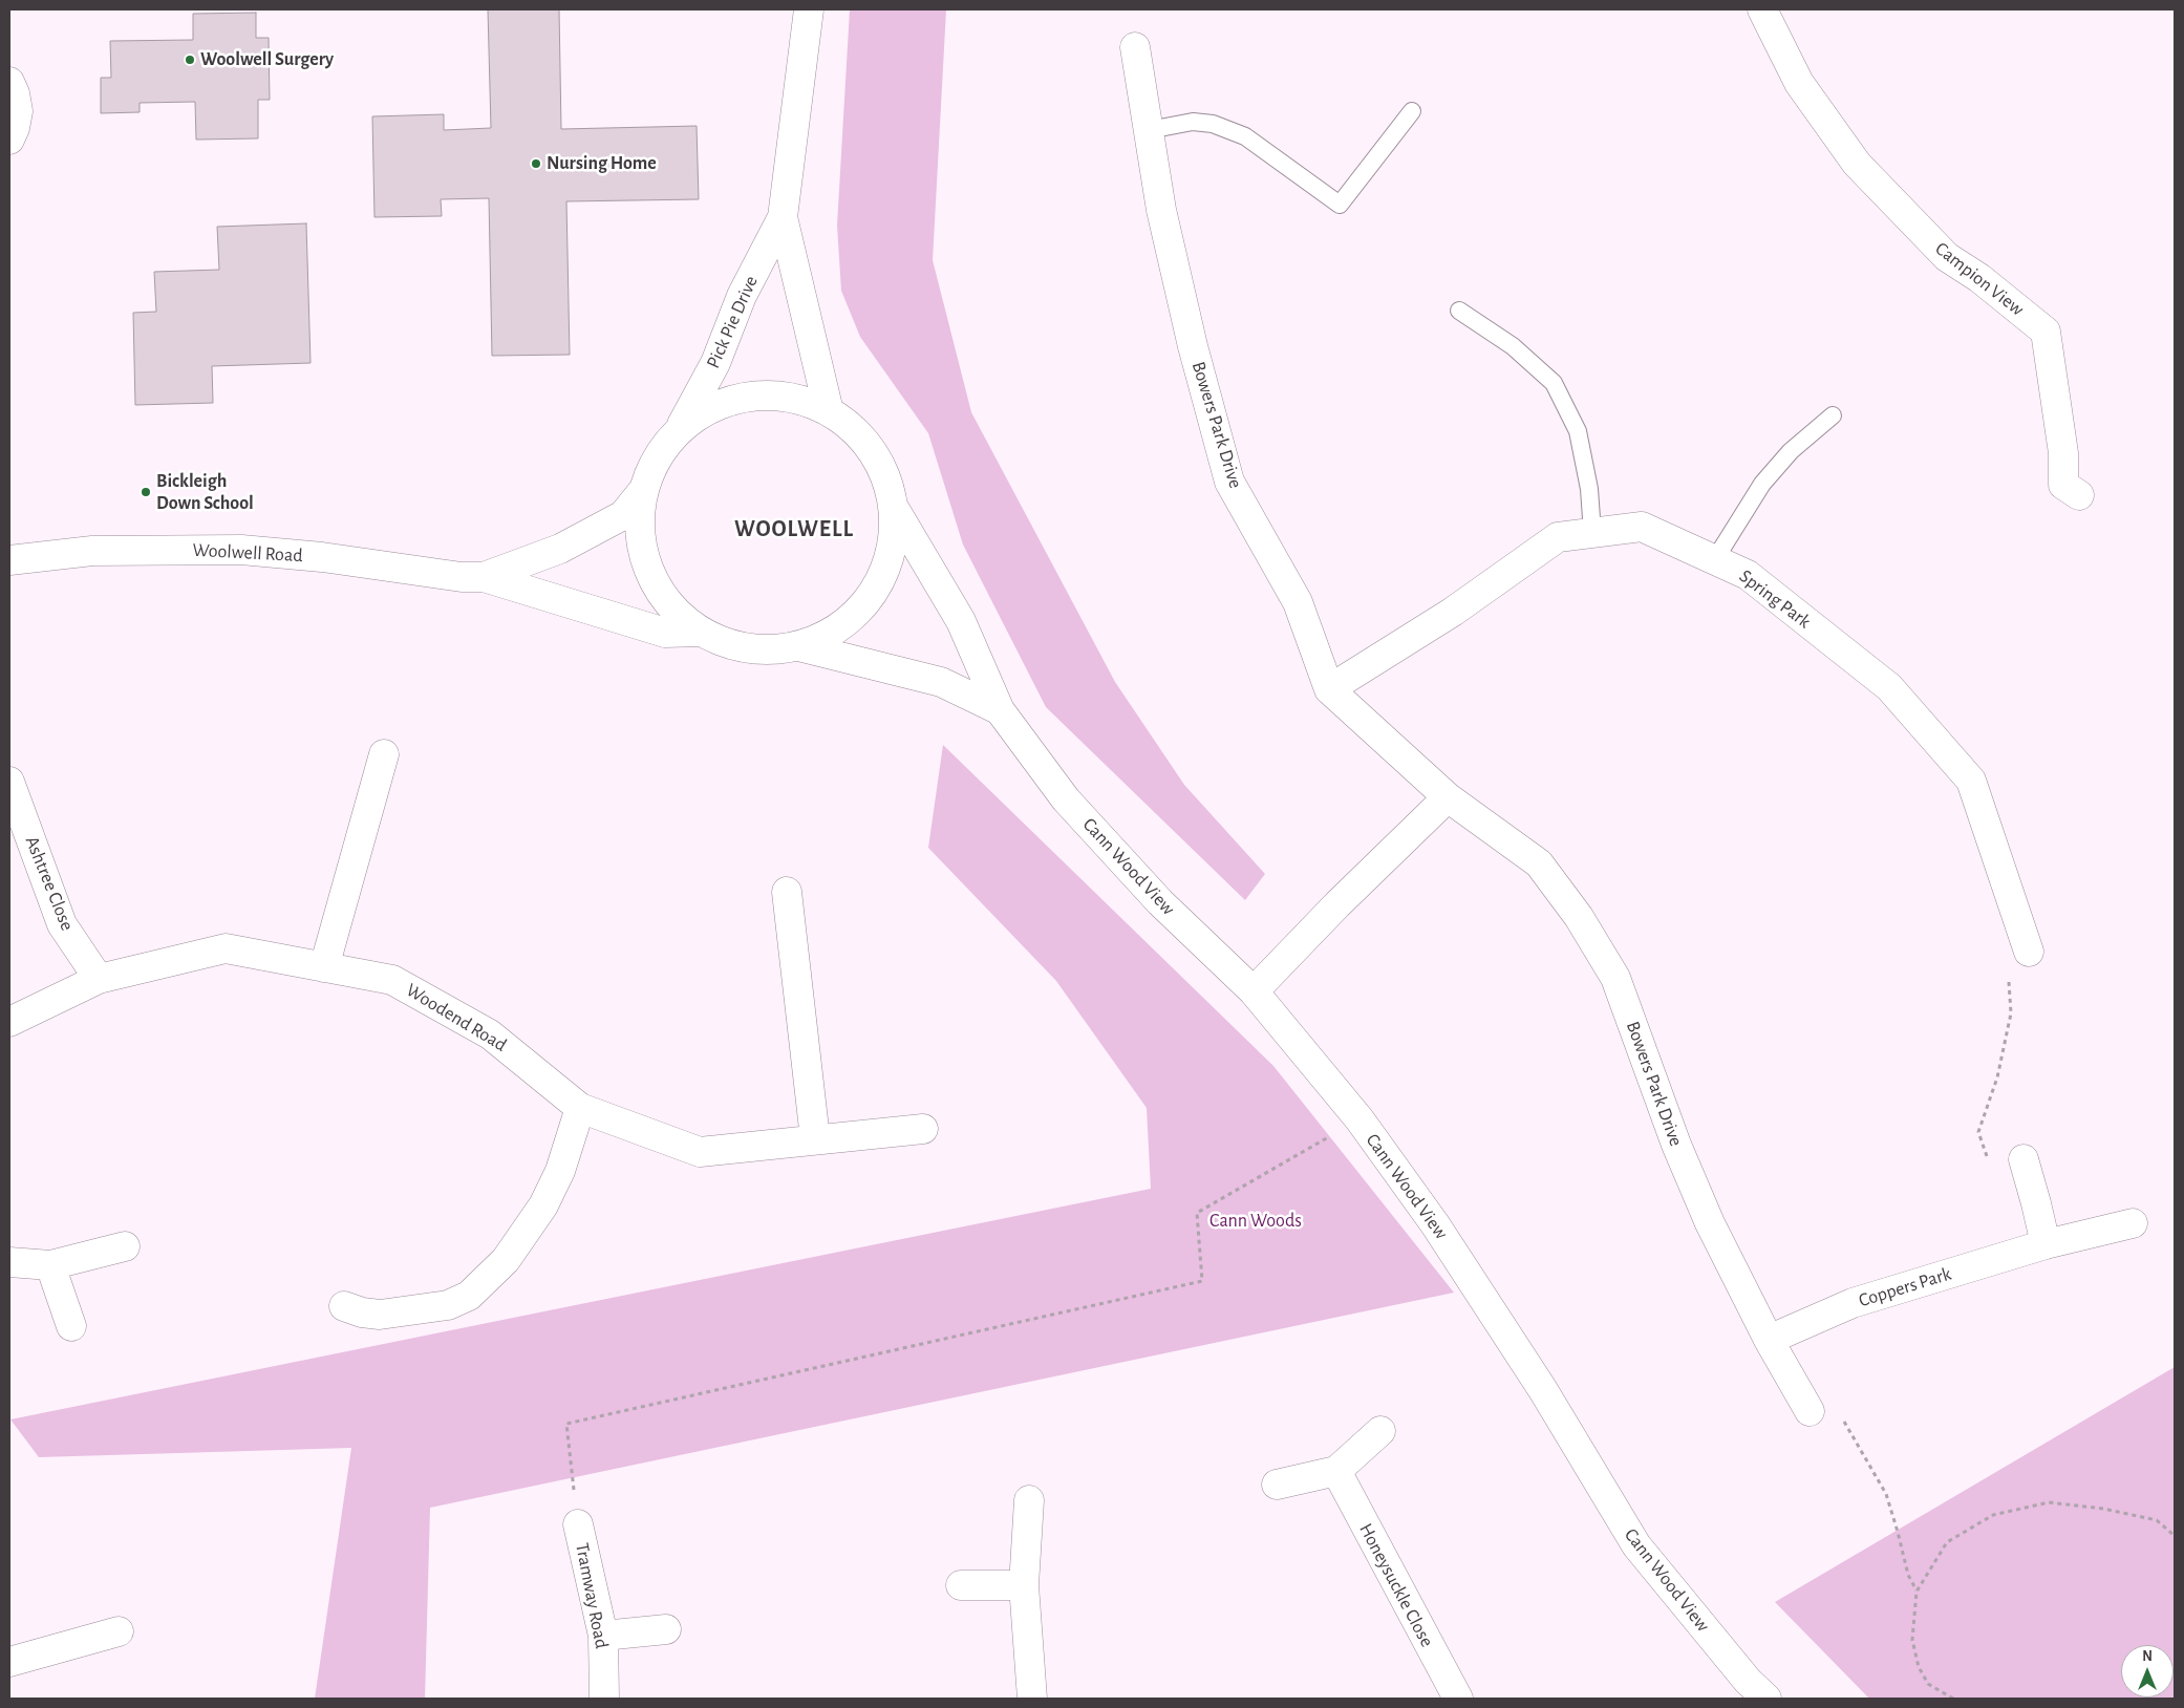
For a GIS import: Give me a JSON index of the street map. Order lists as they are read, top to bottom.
{
  "streets": {
    "street": [
      "Campion View",
      "Pick Pie Drive",
      "Bowers Park Drive",
      "Woolwell Road",
      "Spring Park",
      "Cann Wood View",
      "Ashtree Close",
      "Woodend Road",
      "Coppers Park",
      "Honeysuckle Close",
      "Tramway Road"
    ]
  },
  "crossings": [
    ["Bowers Park Drive", "Spring Park"],
    ["Bowers Park Drive", "Coppers Park"],
    ["Ashtree Close", "Woodend Road"]
  ],
  "districts": ["WOOLWELL"],
  "parks": ["Cann Woods"],
  "places": ["Woolwell Surgery", "Nursing Home", "Bickleigh Down School"],
  "north": "top"
}
